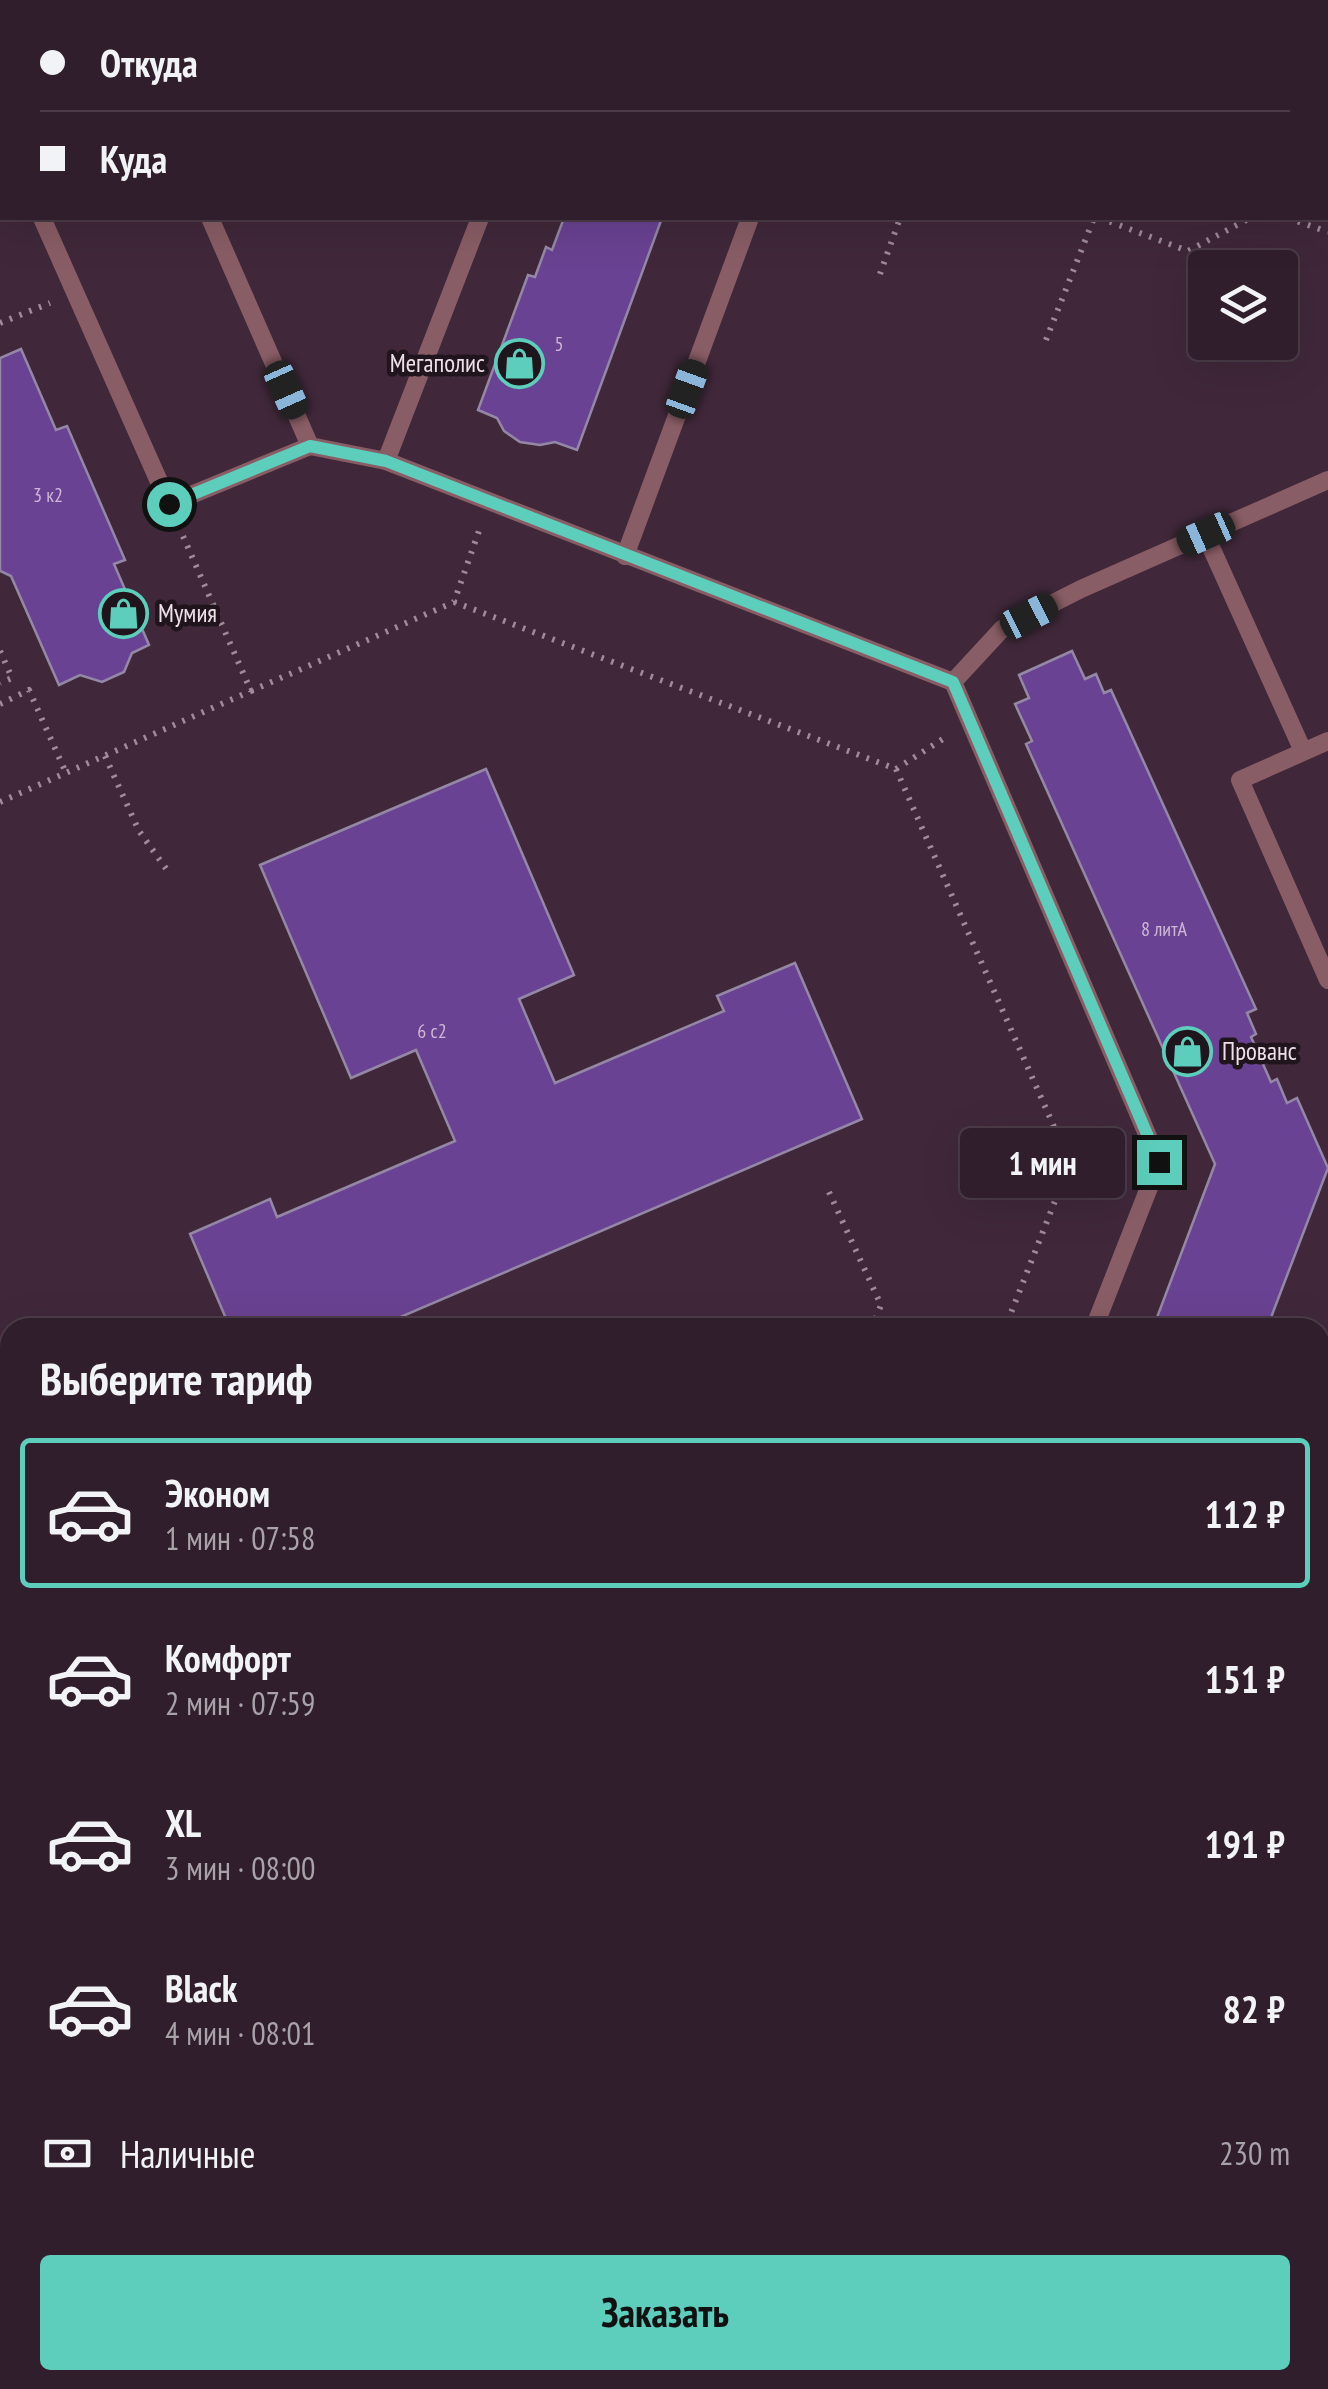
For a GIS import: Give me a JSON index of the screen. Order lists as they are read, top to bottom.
{
  "places": {
    "shop": ["Мегаполис", "Мумия", "Прованс"]
  },
  "house_numbers": [
    "5",
    "3 к2",
    "8 литА",
    "6 с2"
  ],
  "page": {
    "banner": ["Откуда", "Куда"],
    "bubble": "1 мин",
    "heading": "Выберите тариф",
    "list": [
      {
        "name": "Эконом",
        "note": "1 мин · 07:58",
        "value": "112 ₽"
      },
      {
        "name": "Комфорт",
        "note": "2 мин · 07:59",
        "value": "151 ₽"
      },
      {
        "name": "XL",
        "note": "3 мин · 08:00",
        "value": "191 ₽"
      },
      {
        "name": "Black",
        "note": "4 мин · 08:01",
        "value": "82 ₽"
      }
    ],
    "pay": ["Наличные", "230 m"],
    "buttons": "Заказать"
  }
}
